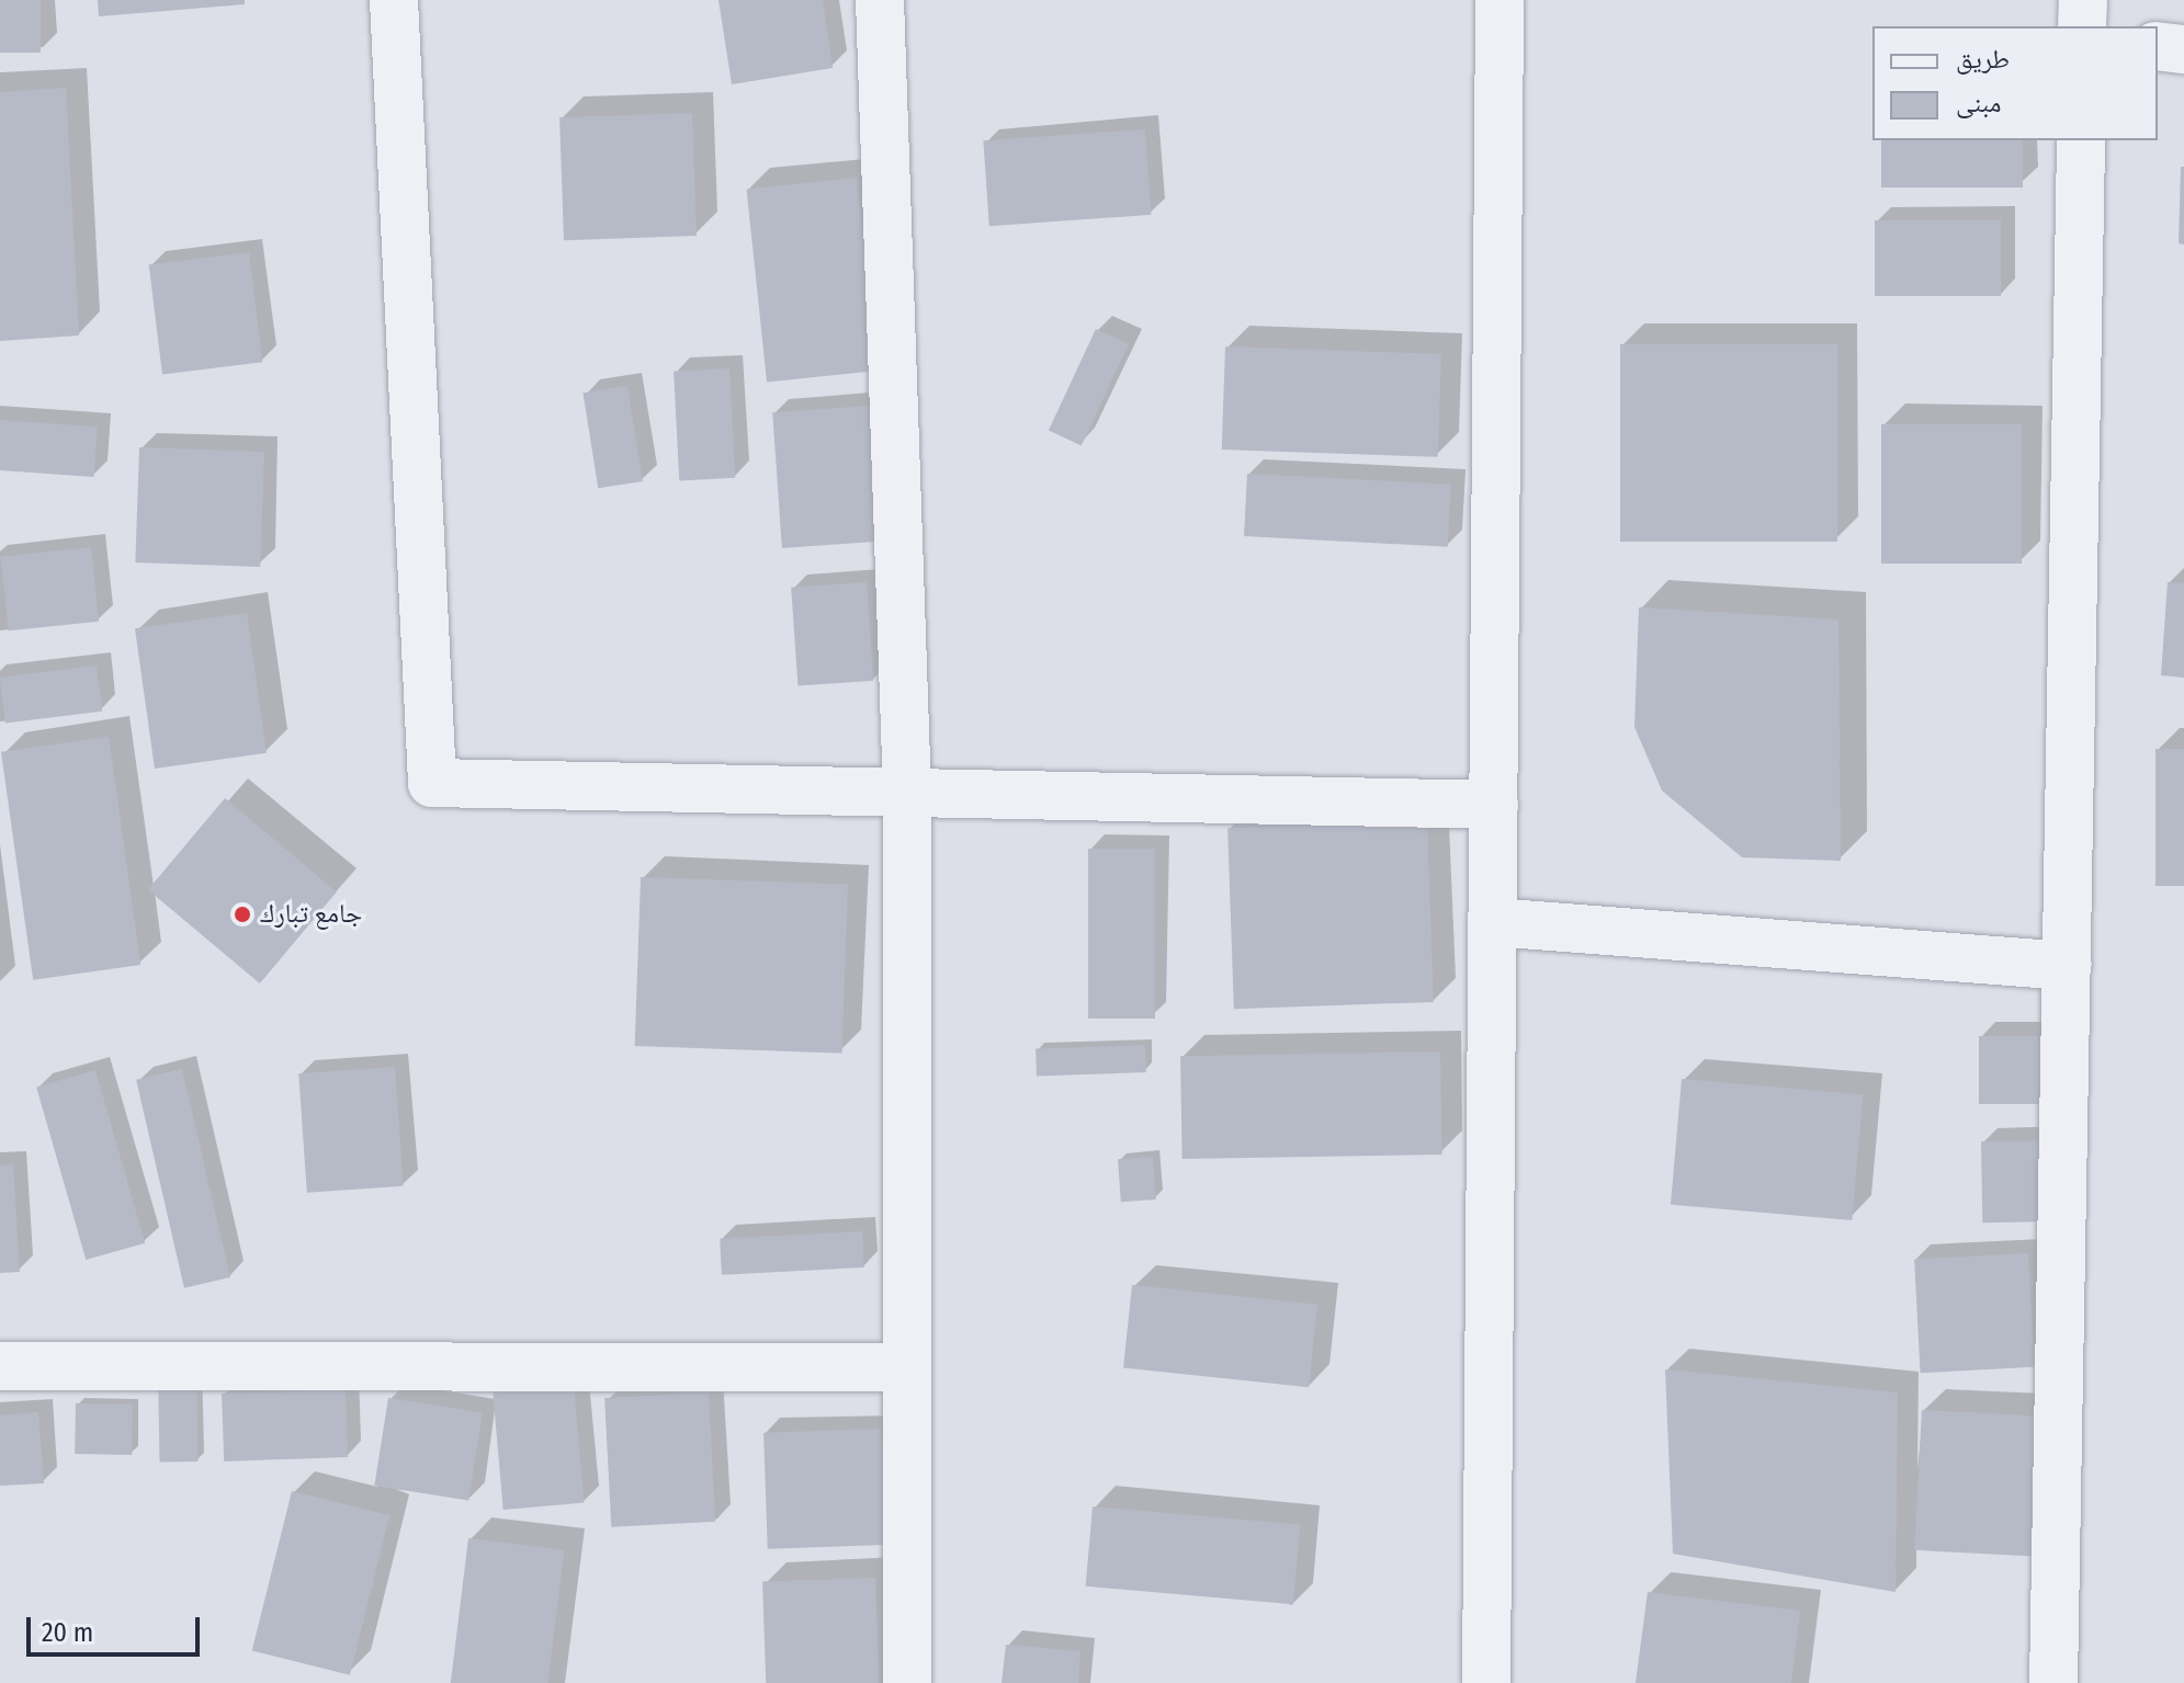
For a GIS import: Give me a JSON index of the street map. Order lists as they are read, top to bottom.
{
  "places": ["جامع تبارك"],
  "legend": ["طريق", "مبنى"],
  "scale_bar": "20 m"
}
